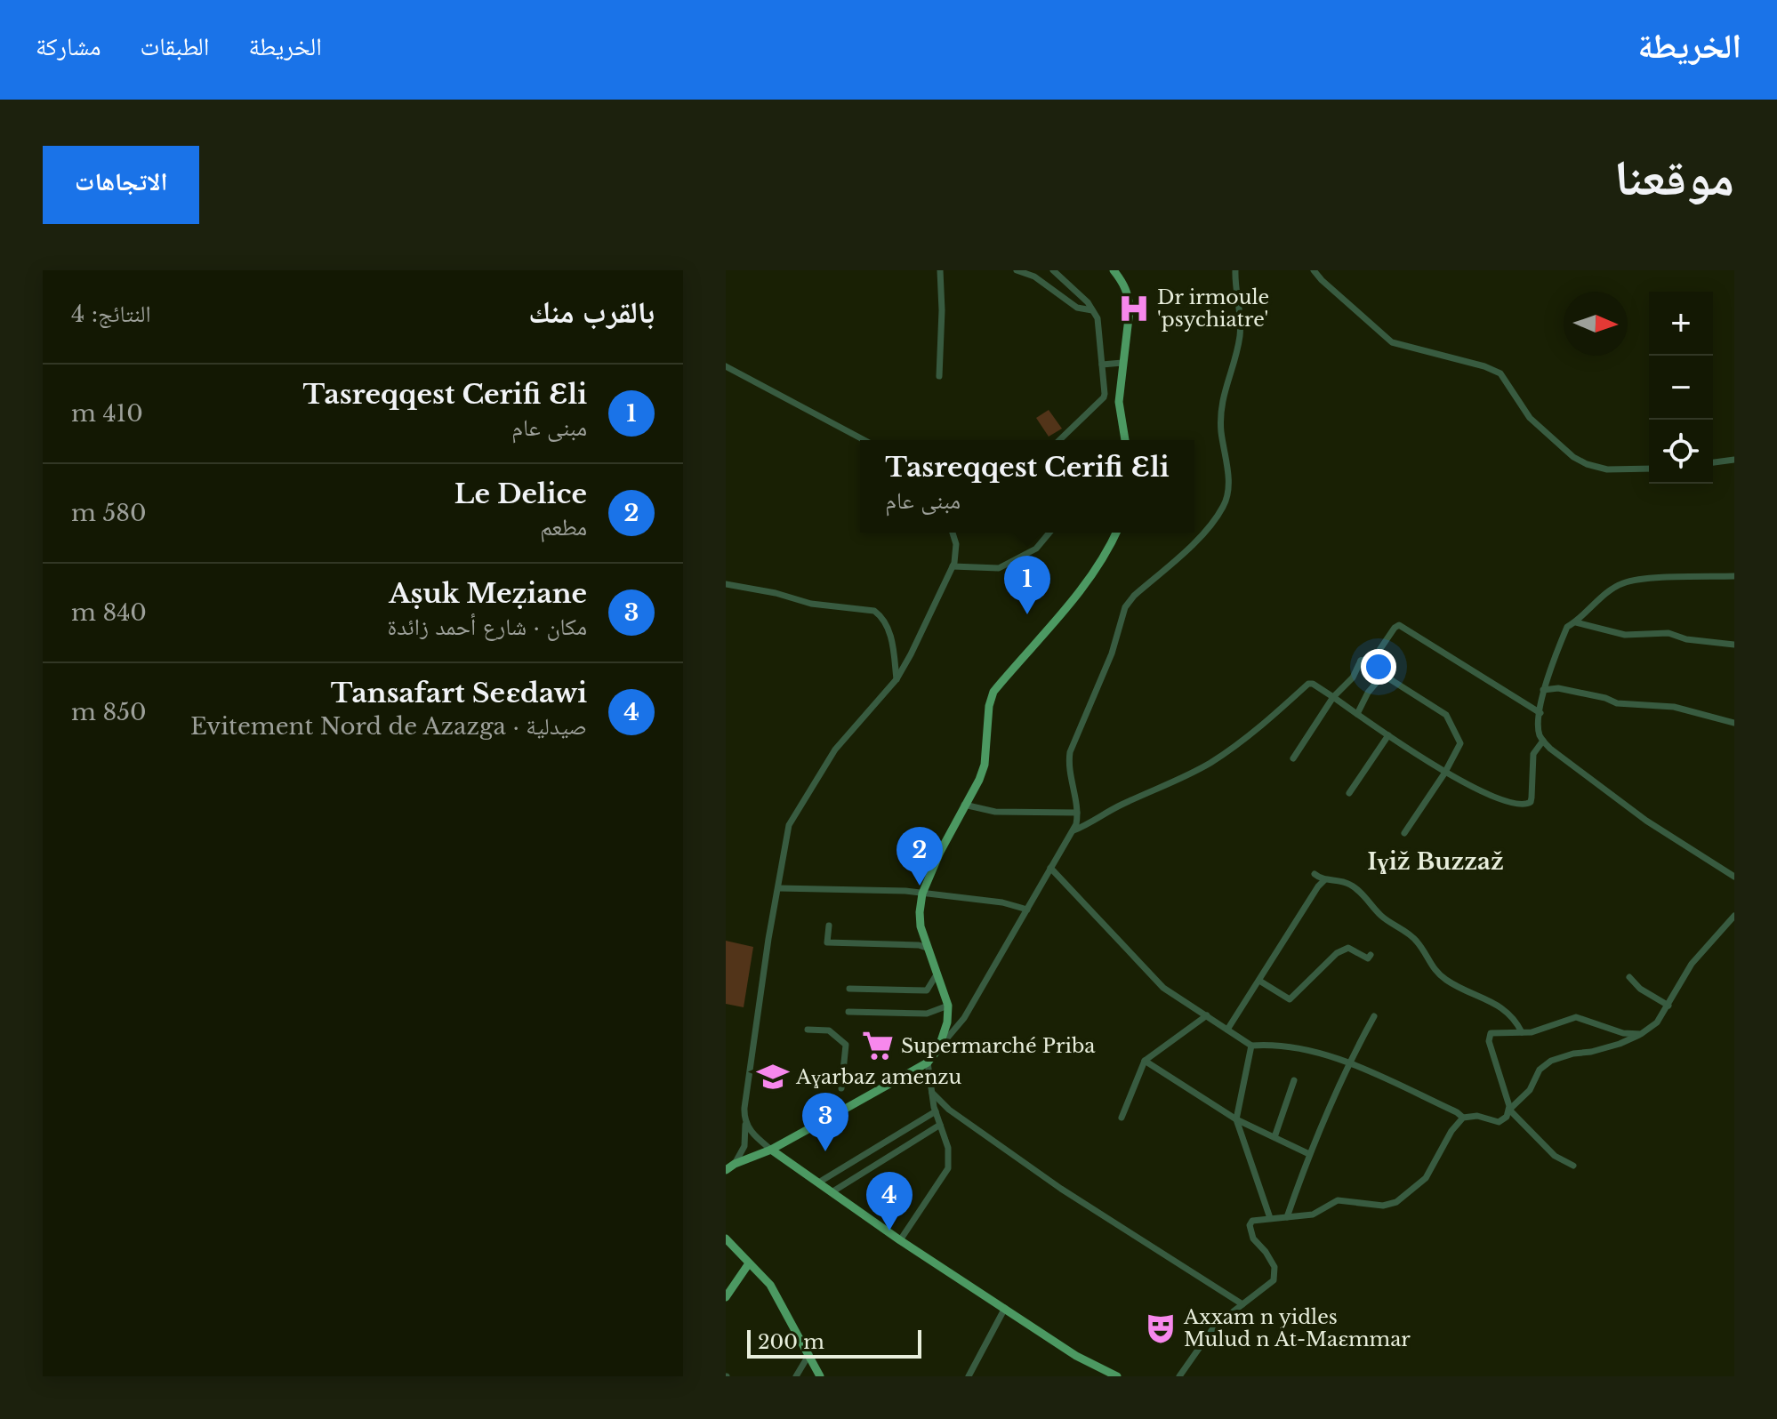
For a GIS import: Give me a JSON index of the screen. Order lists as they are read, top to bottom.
{
  "districts": ["Iɣiž Buzzaž"],
  "places": {
    "hospital": ["Dr irmoule 'psychiatre'"],
    "supermarket": ["Supermarché Priba"],
    "school or university": ["Aɣarbaz amenzu"],
    "theatre": ["Axxam n yidles Mulud n At-Maɛmmar"]
  },
  "scale_bar": "200 m",
  "north": "right",
  "page": {
    "header": "الخريطة",
    "nav": ["الخريطة", "الطبقات", "مشاركة"],
    "title": "موقعنا",
    "buttons": "الاتجاهات",
    "heading": ["بالقرب منك", "النتائج: 4"],
    "map_buttons": ["+", "−"],
    "list": [
      {
        "mark": "1",
        "name": "Tasreqqest Cerifi Ɛli",
        "note": "مبنى عام",
        "value": "410 m"
      },
      {
        "mark": "2",
        "name": "Le Delice",
        "note": "مطعم",
        "value": "580 m"
      },
      {
        "mark": "3",
        "name": "Aṣuk Meẓiane",
        "note": "مكان · شارع أحمد زائدة",
        "value": "840 m"
      },
      {
        "mark": "4",
        "name": "Tansafart Seɛdawi",
        "note": "صيدلية · Evitement Nord de Azazga",
        "value": "850 m"
      }
    ],
    "popup": ["Tasreqqest Cerifi Ɛli", "مبنى عام"],
    "pins": [
      "1",
      "2",
      "3",
      "4"
    ],
    "scale": "200 m"
  }
}
